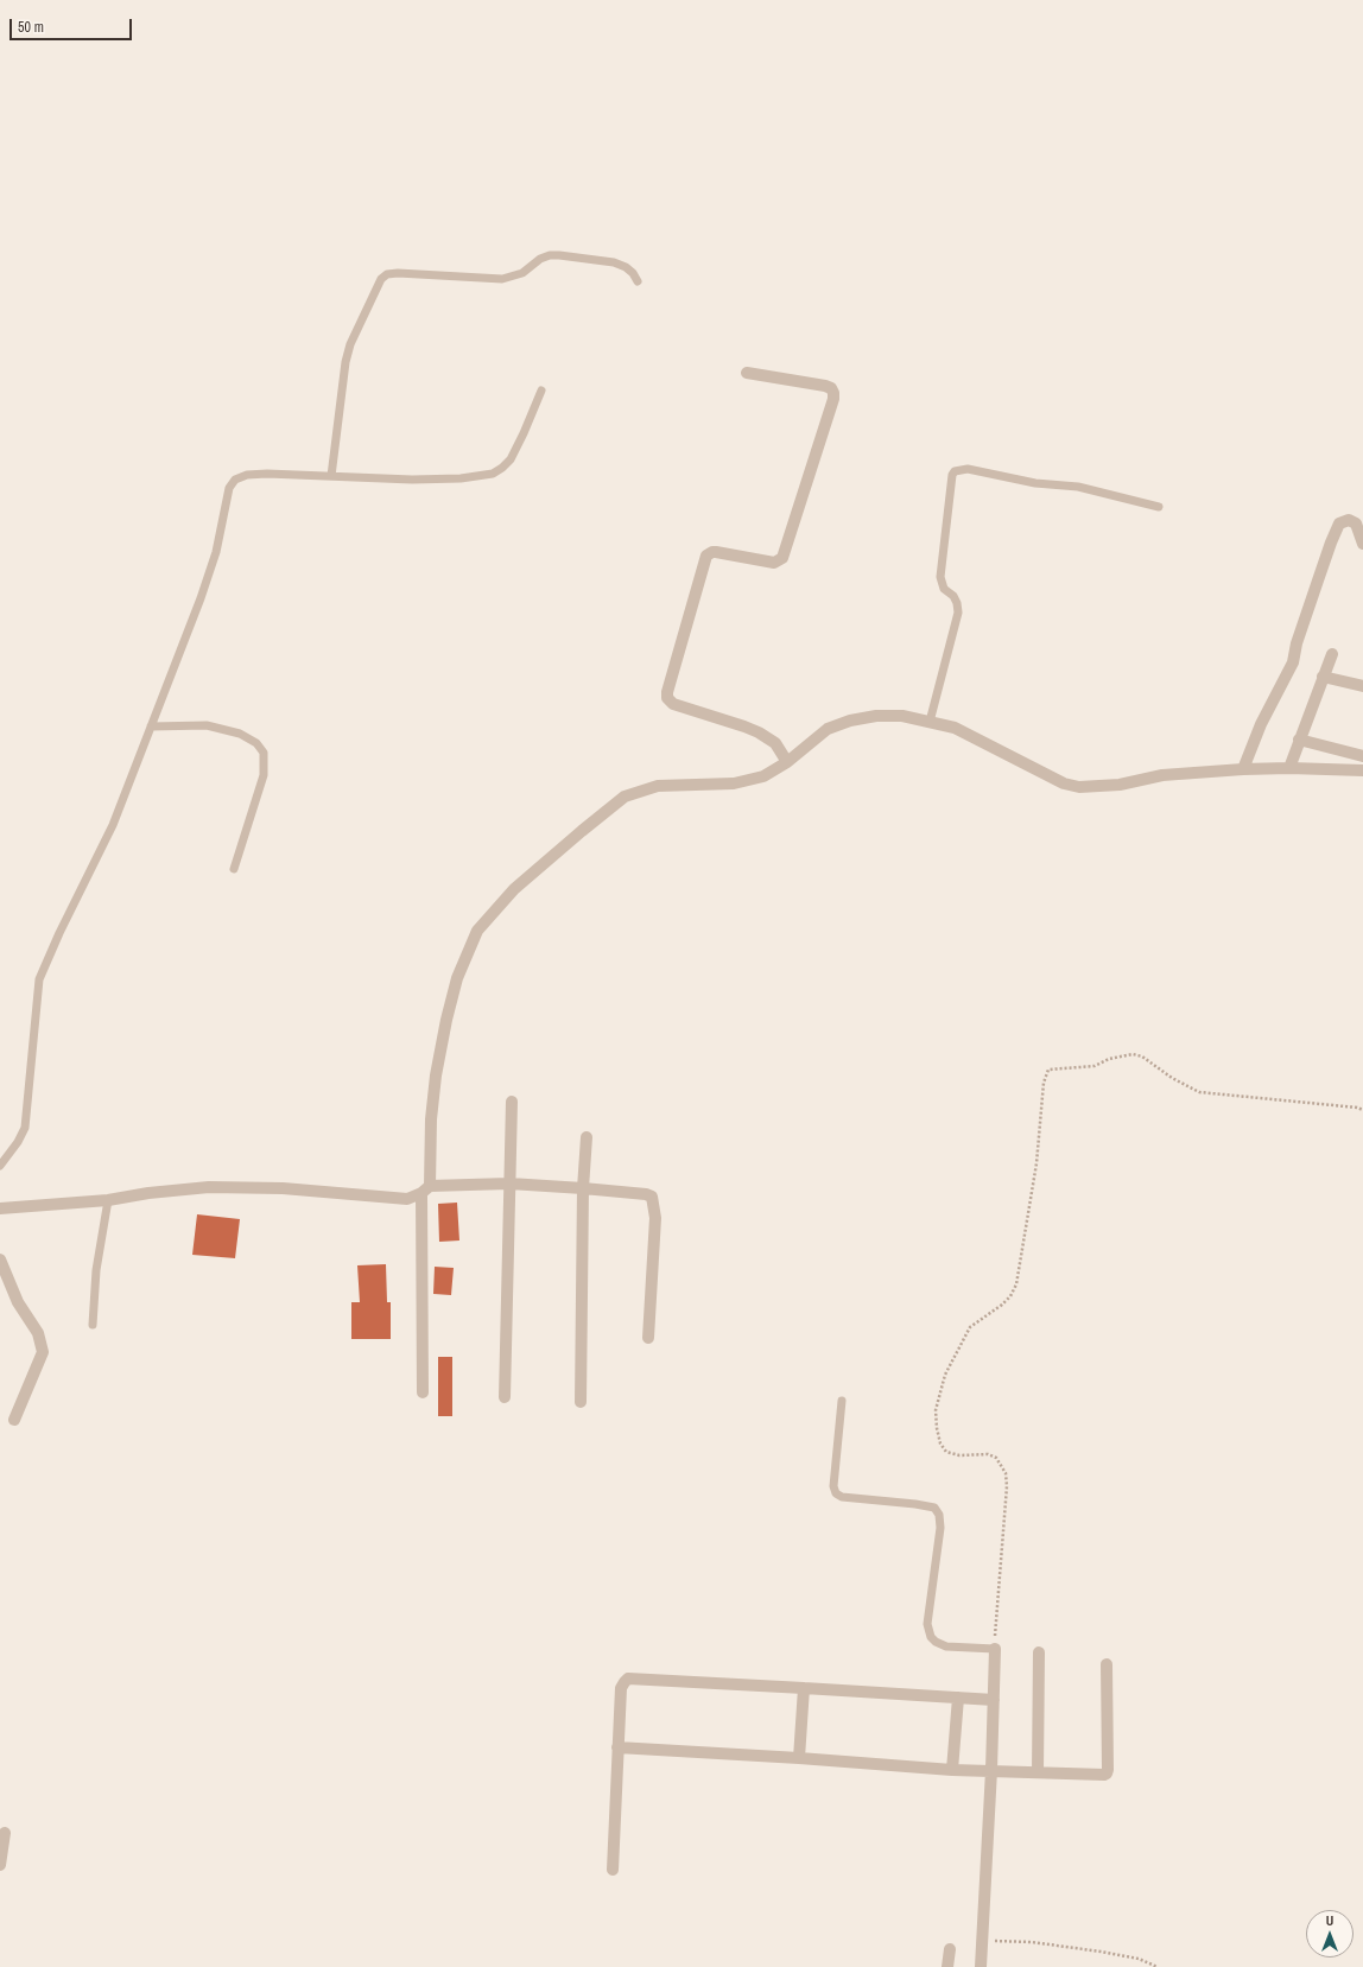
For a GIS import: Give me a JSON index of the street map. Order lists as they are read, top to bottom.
{
  "scale_bar": "50 m",
  "north": "top"
}
